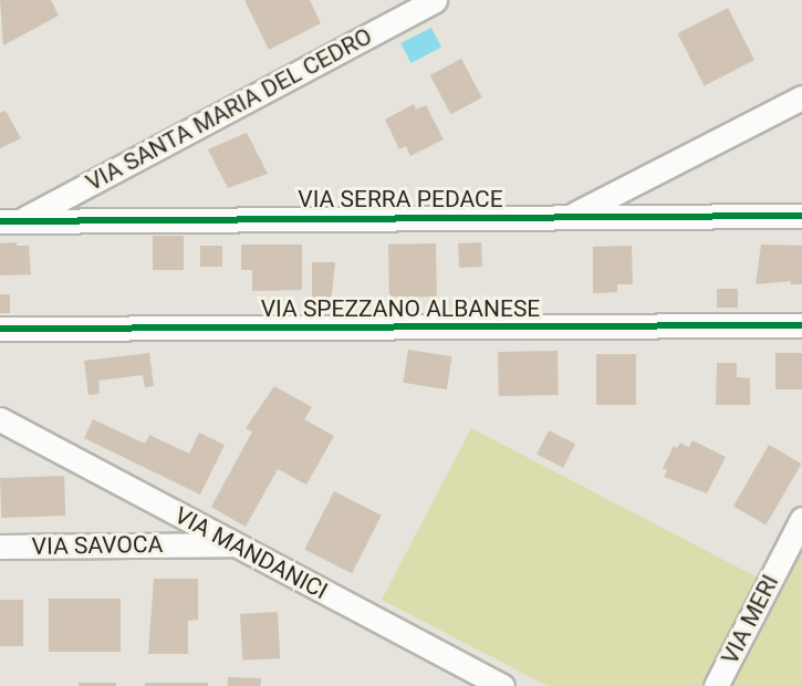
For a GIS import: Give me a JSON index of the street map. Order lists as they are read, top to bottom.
{
  "streets": {
    "street": [
      "VIA SANTA MARIA DEL CEDRO",
      "VIA SERRA PEDACE",
      "VIA SPEZZANO ALBANESE",
      "VIA SAVOCA",
      "VIA MANDANICI",
      "VIA MERI"
    ]
  },
  "crossings": [
    ["VIA SANTA MARIA DEL CEDRO", "VIA SERRA PEDACE"],
    ["VIA SAVOCA", "VIA MANDANICI"]
  ]
}
